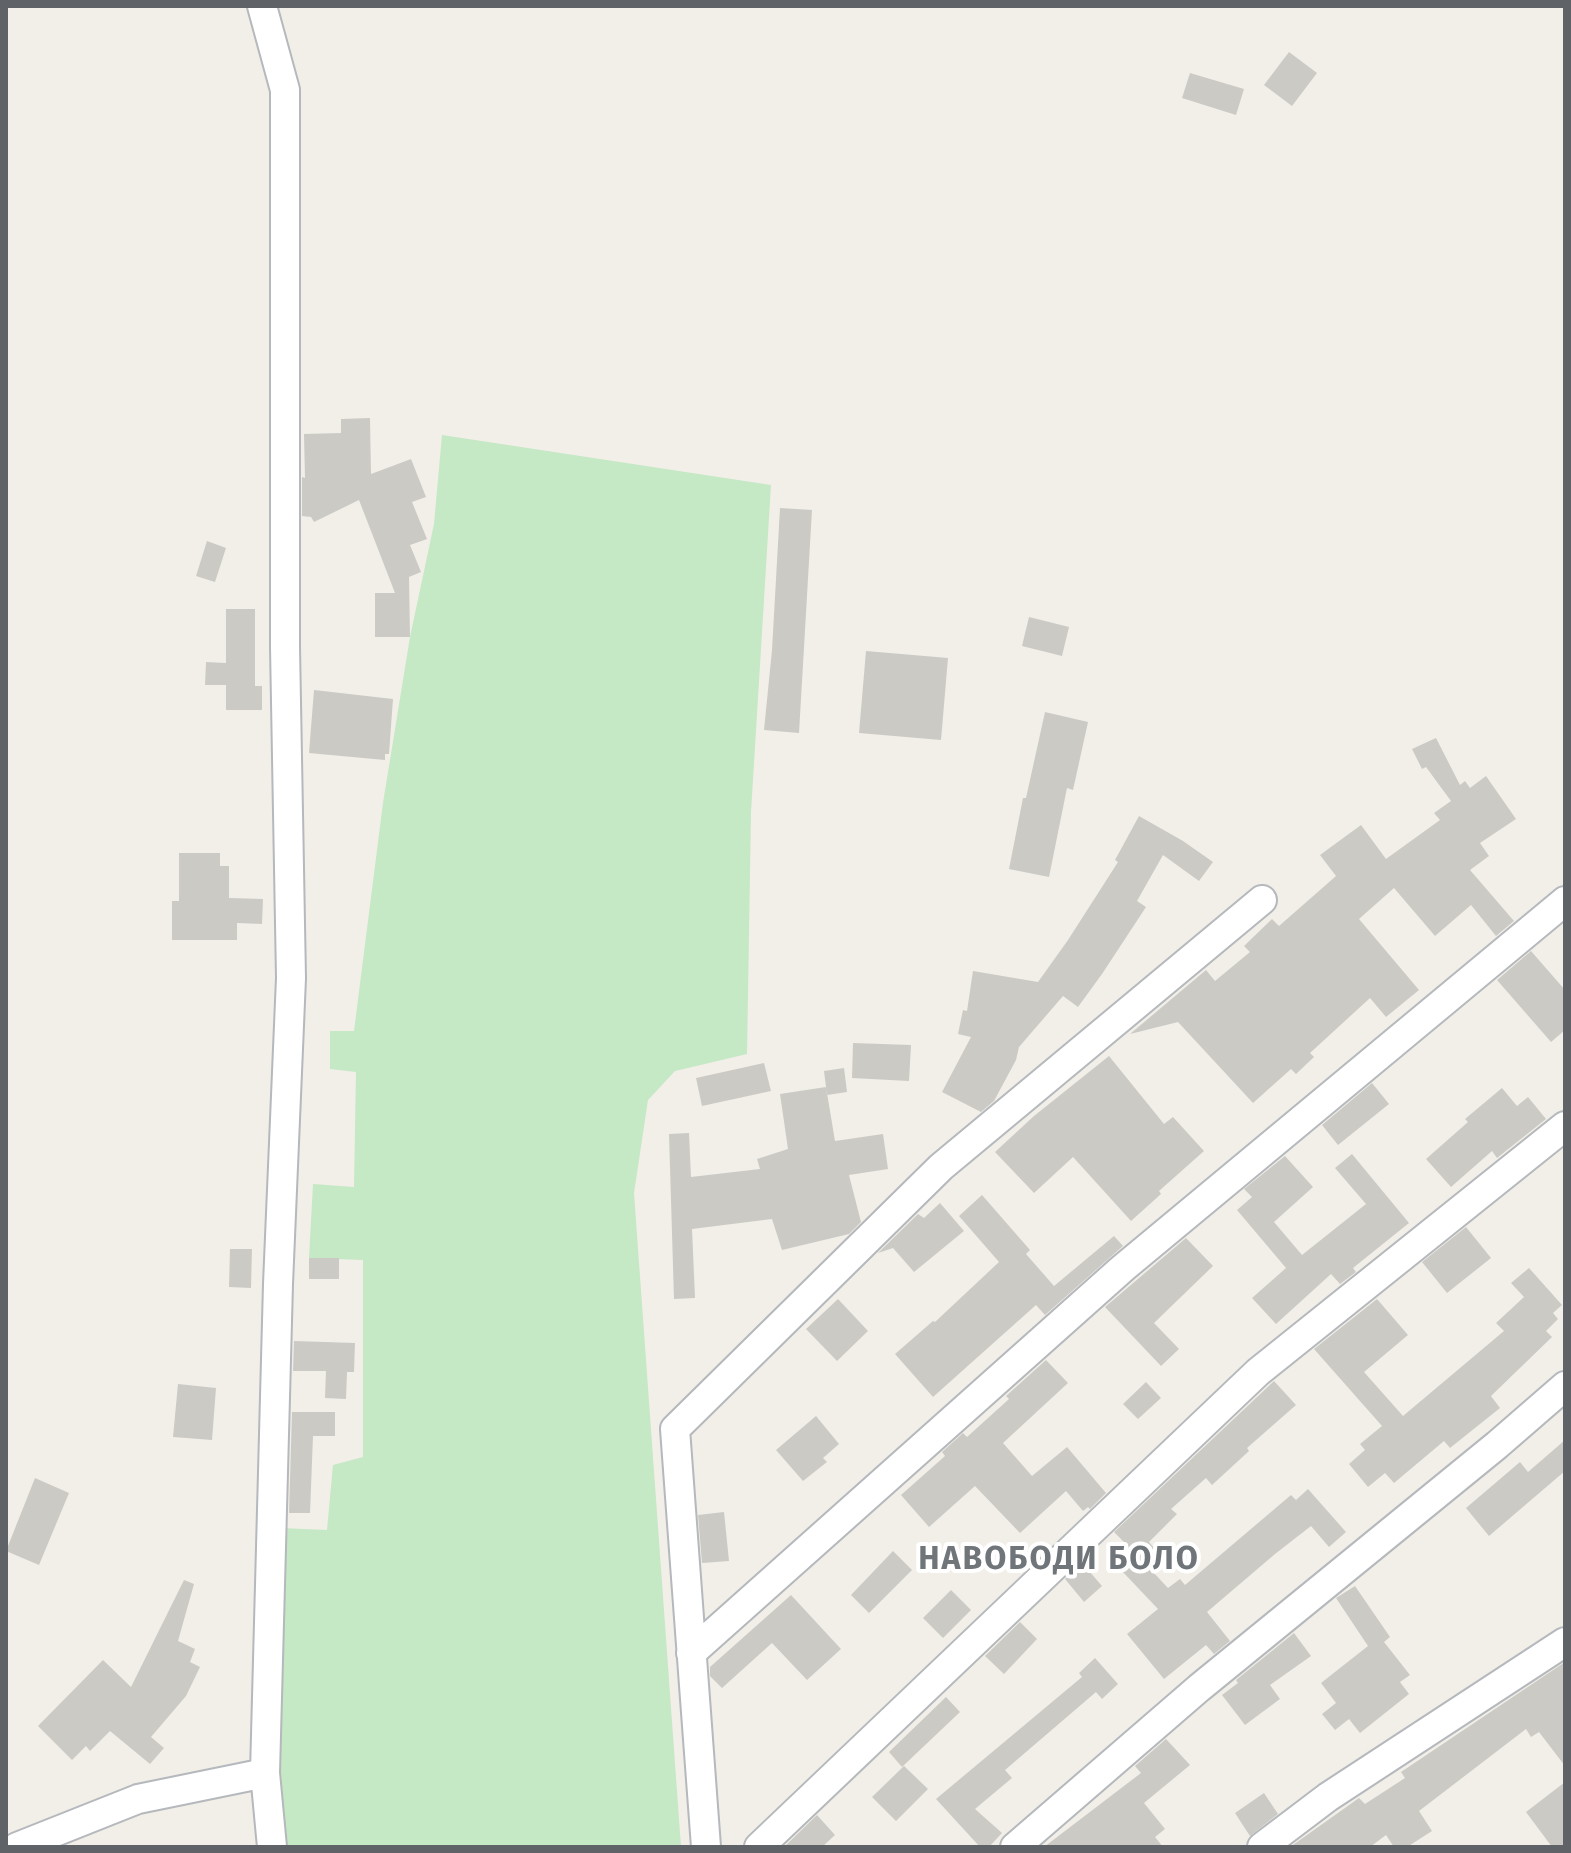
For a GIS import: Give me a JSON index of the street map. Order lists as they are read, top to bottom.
{
  "districts": ["НАВОБОДИ БОЛО"]
}
